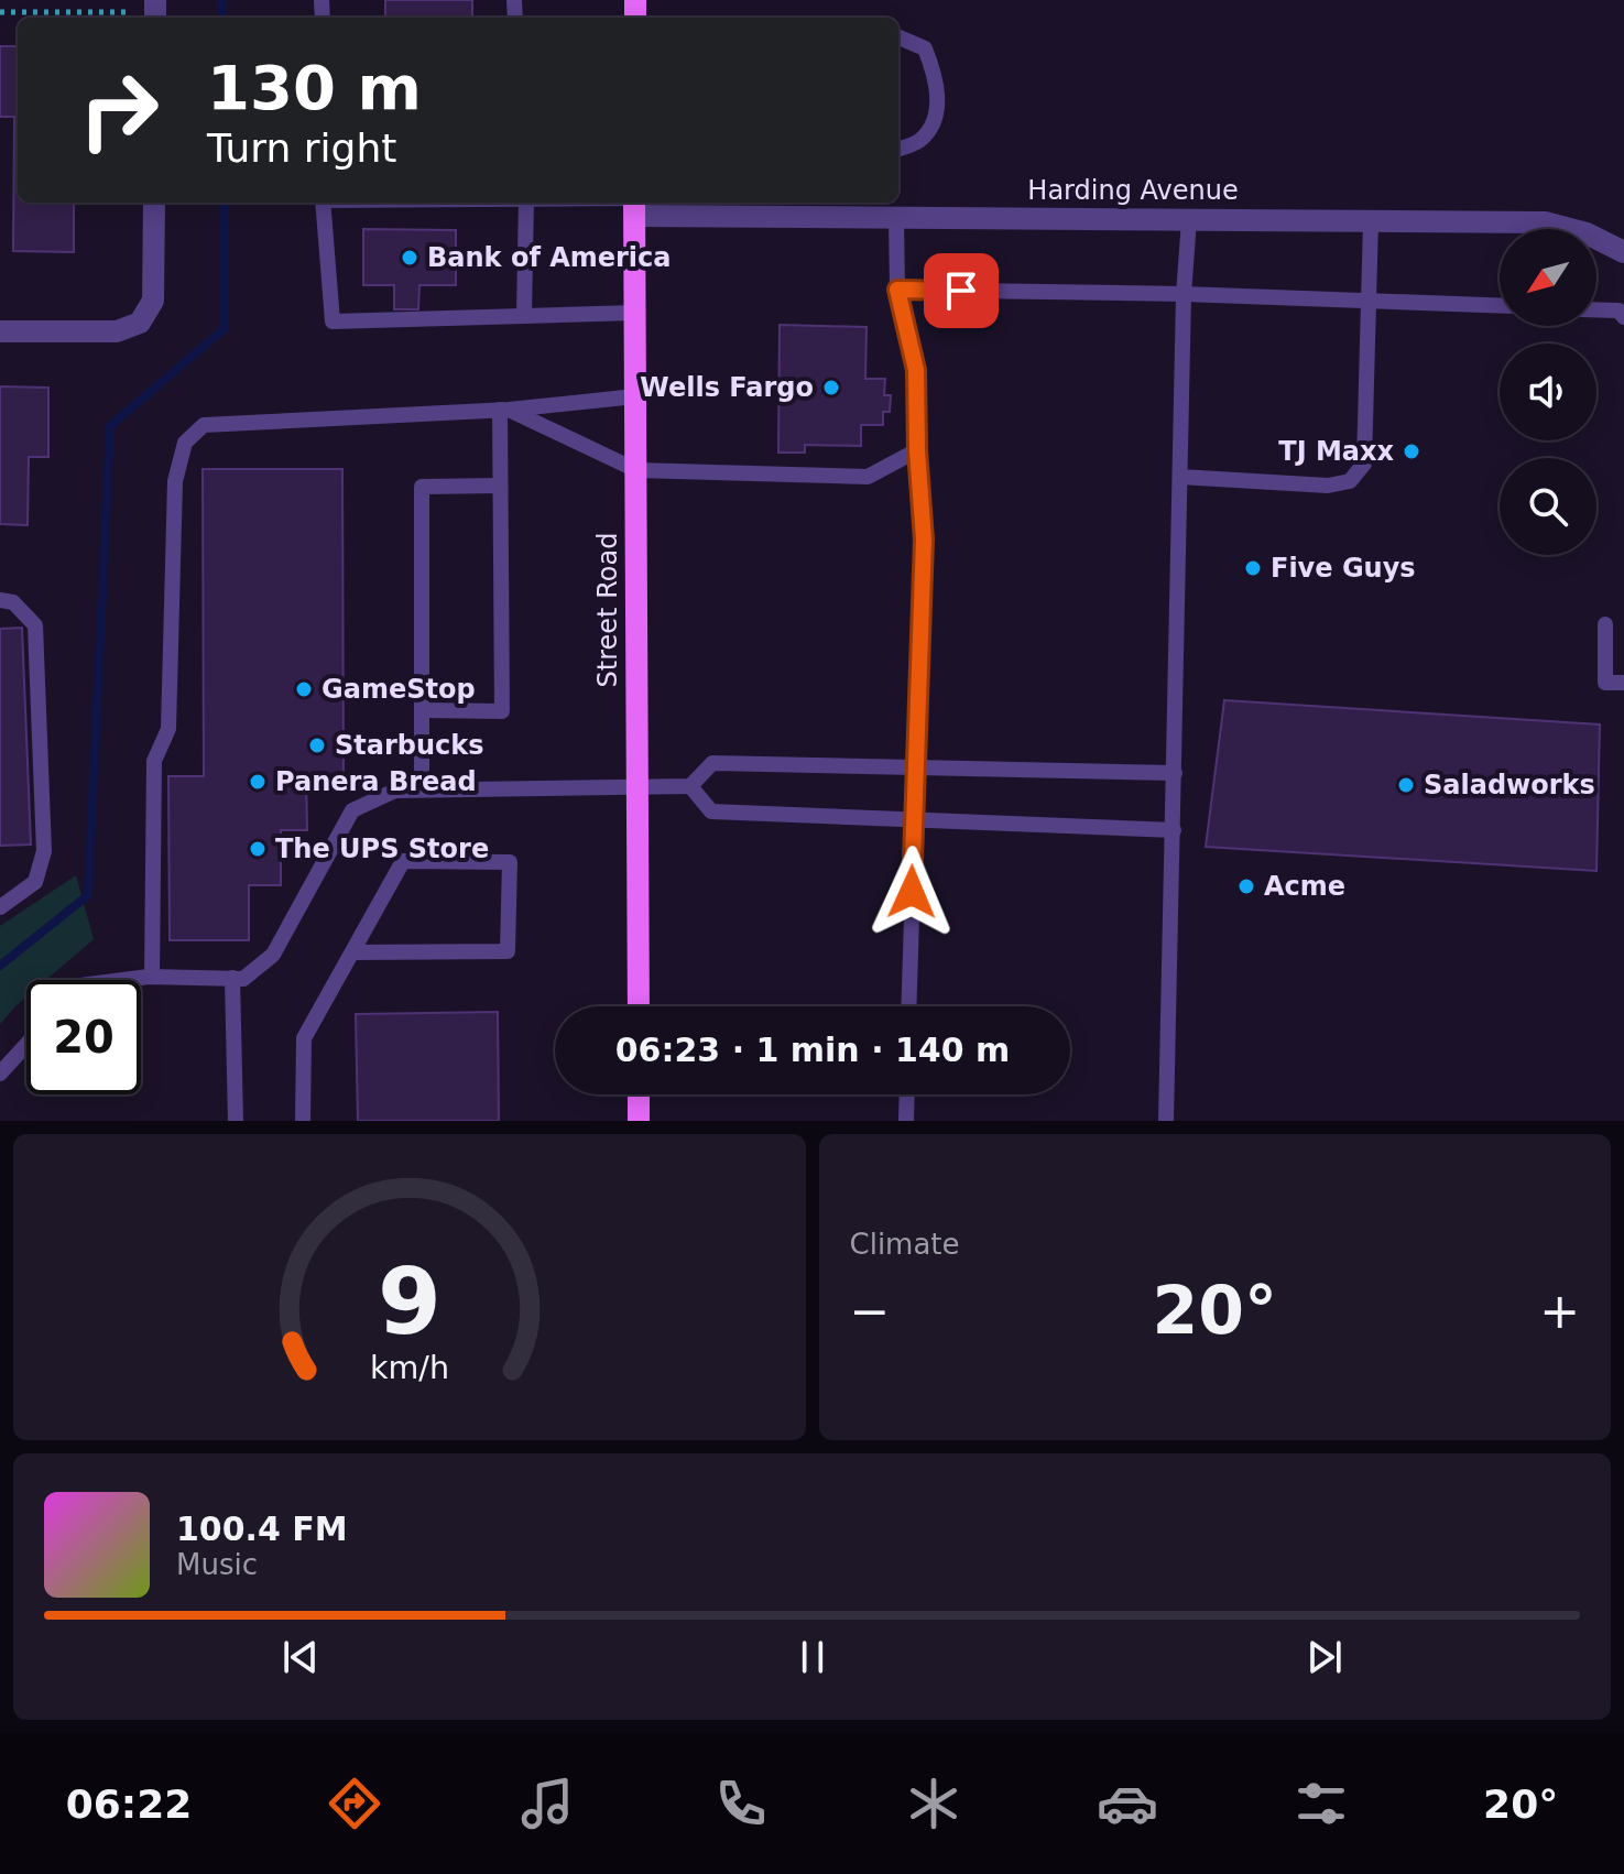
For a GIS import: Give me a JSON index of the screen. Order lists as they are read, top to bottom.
{
  "streets": {
    "main road": ["Street Road"],
    "street": ["Harding Avenue"]
  },
  "crossings": [
    ["Harding Avenue", "Street Road"]
  ],
  "places": [
    "Bank of America",
    "Wells Fargo",
    "TJ Maxx",
    "Five Guys",
    "GameStop",
    "Starbucks",
    "Panera Bread",
    "Saladworks",
    "The UPS Store",
    "Acme"
  ],
  "north": "bottom left",
  "page": {
    "turn": ["130 m", "Turn right"],
    "limit": "20",
    "trip": "06:23 · 1 min · 140 m",
    "tile": "Climate",
    "heat": ["−", "20°", "+"],
    "song": ["100.4 FM", "Music"],
    "tabs": ["06:22", "20°"],
    "gauge": ["9", "km/h"]
  }
}
